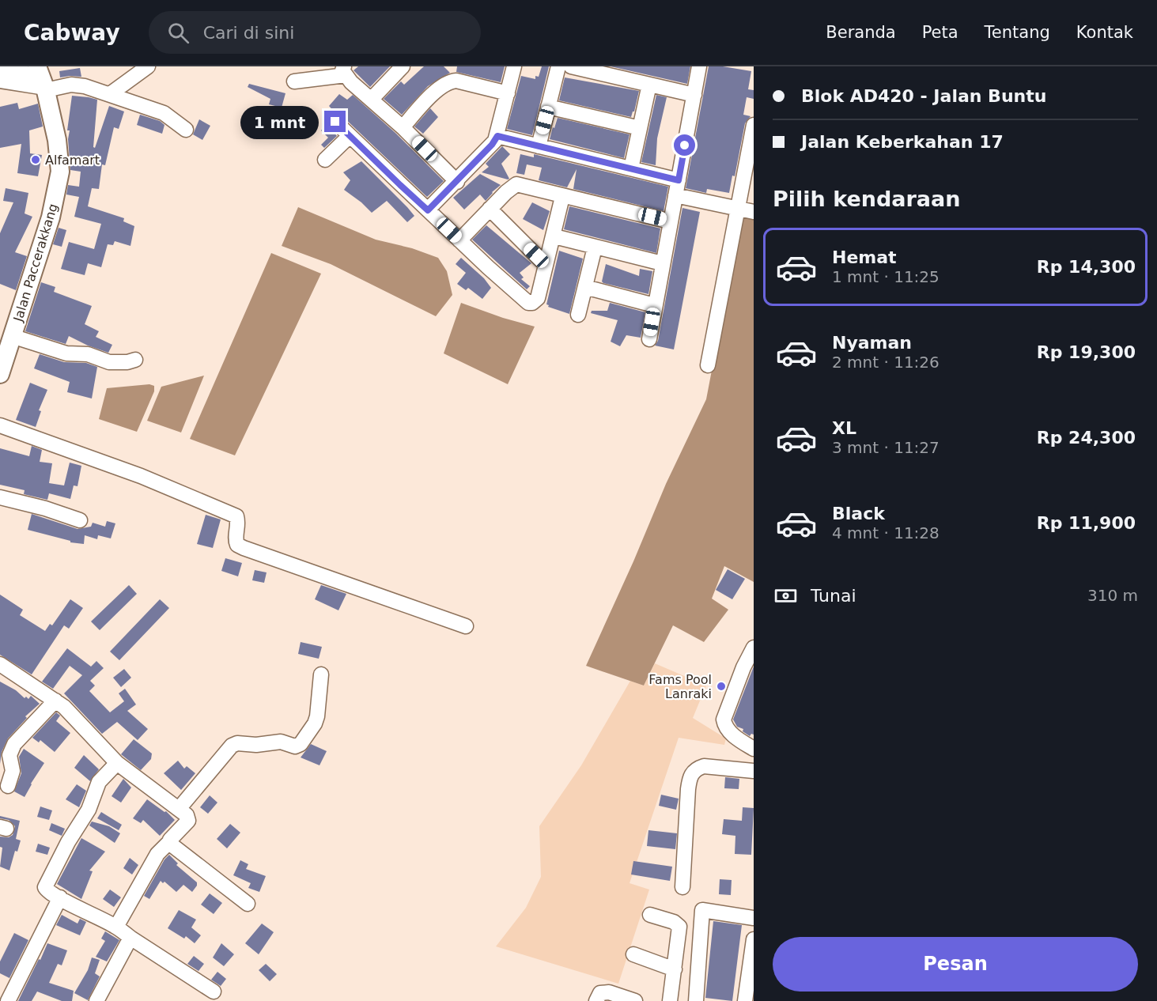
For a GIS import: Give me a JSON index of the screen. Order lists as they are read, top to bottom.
{
  "streets": {
    "main road": ["Jalan Paccerakkang"]
  },
  "places": ["Alfamart", "Fams Pool Lanraki"],
  "page": {
    "header": "Cabway",
    "search": "Cari di sini",
    "nav": [
      "Beranda",
      "Peta",
      "Tentang",
      "Kontak"
    ],
    "banner": ["Blok AD420 - Jalan Buntu", "Jalan Keberkahan 17"],
    "bubble": "1 mnt",
    "heading": "Pilih kendaraan",
    "list": [
      {
        "name": "Hemat",
        "note": "1 mnt · 11:25",
        "value": "Rp 14,300"
      },
      {
        "name": "Nyaman",
        "note": "2 mnt · 11:26",
        "value": "Rp 19,300"
      },
      {
        "name": "XL",
        "note": "3 mnt · 11:27",
        "value": "Rp 24,300"
      },
      {
        "name": "Black",
        "note": "4 mnt · 11:28",
        "value": "Rp 11,900"
      }
    ],
    "pay": ["Tunai", "310 m"],
    "buttons": "Pesan"
  }
}
